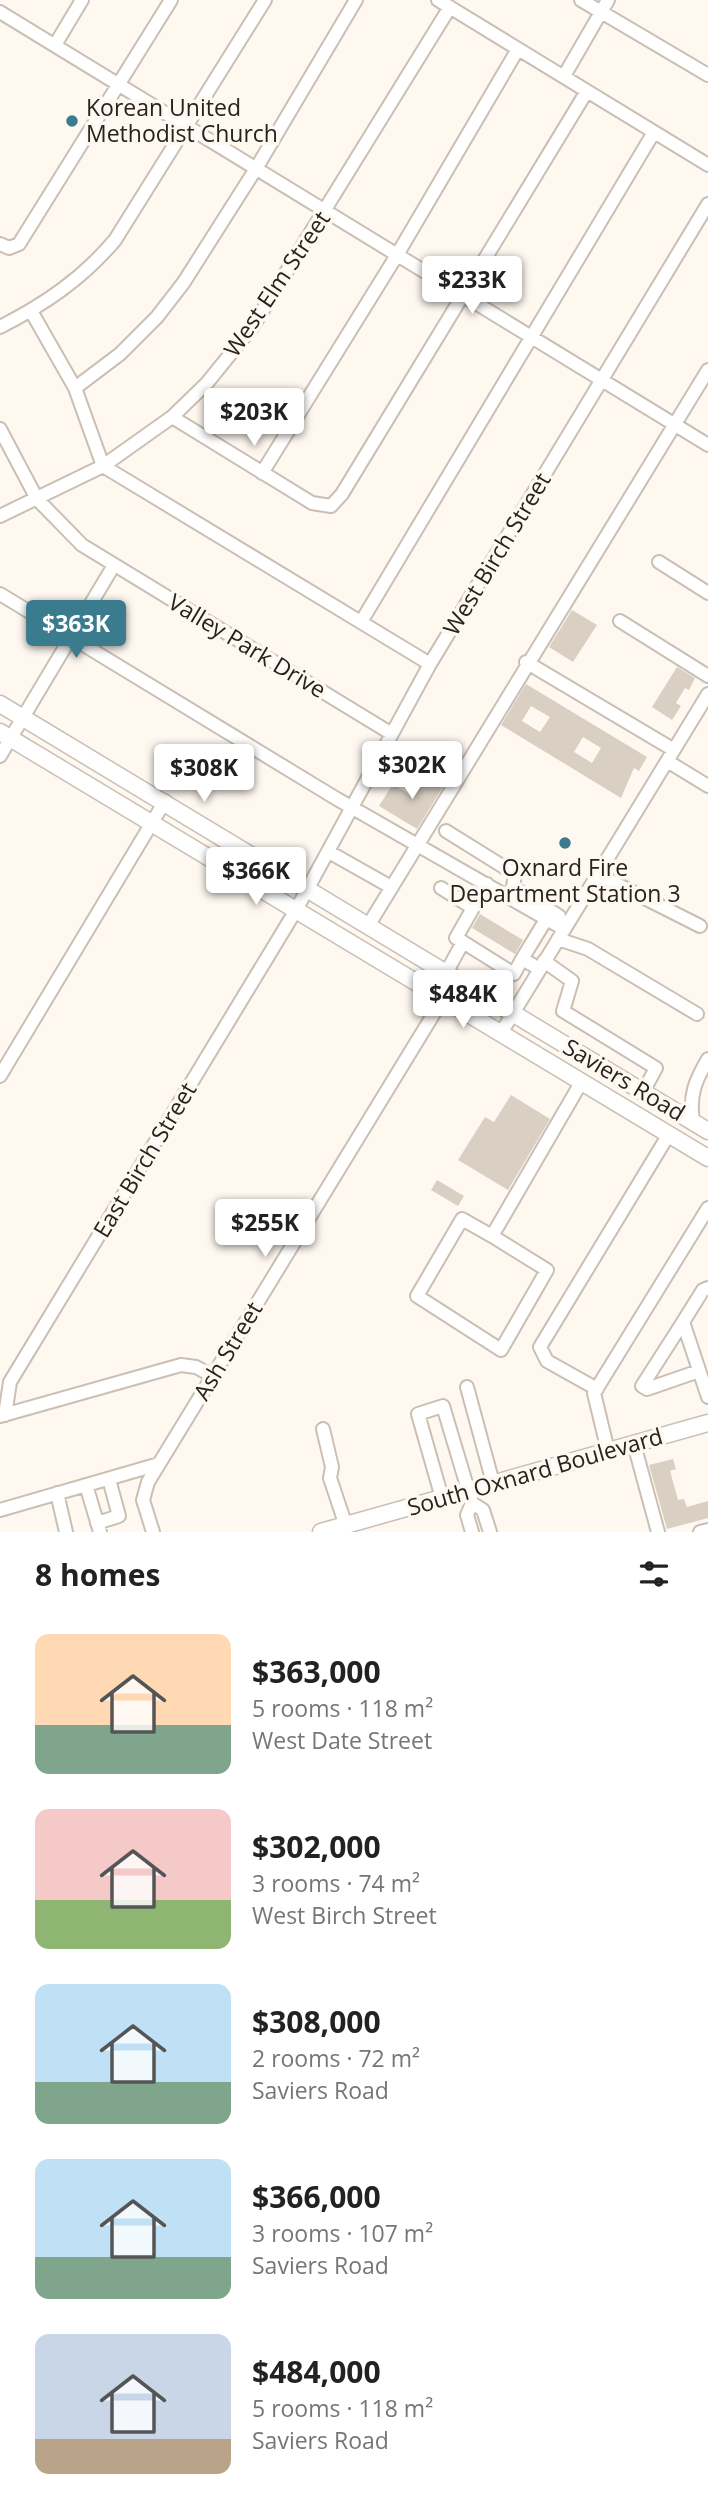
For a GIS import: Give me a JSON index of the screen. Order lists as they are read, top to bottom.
{
  "streets": {
    "main road": ["Saviers Road", "South Oxnard Boulevard"],
    "street": [
      "West Elm Street",
      "West Birch Street",
      "Valley Park Drive",
      "East Birch Street",
      "Ash Street"
    ]
  },
  "crossings": [
    ["West Elm Street", "Valley Park Drive"],
    ["West Birch Street", "Valley Park Drive"],
    ["West Birch Street", "Saviers Road"],
    ["West Birch Street", "East Birch Street"],
    ["Saviers Road", "East Birch Street"],
    ["Saviers Road", "Ash Street"]
  ],
  "places": ["Korean United Methodist Church", "Oxnard Fire Department Station 3"],
  "page": {
    "price": [
      "$233K",
      "$203K",
      "$363K",
      "$302K",
      "$308K",
      "$366K",
      "$484K",
      "$255K"
    ],
    "heading": "8 homes",
    "list": [
      {
        "name": "$363,000",
        "note": "5 rooms · 118 m² · West Date Street"
      },
      {
        "name": "$302,000",
        "note": "3 rooms · 74 m² · West Birch Street"
      },
      {
        "name": "$308,000",
        "note": "2 rooms · 72 m² · Saviers Road"
      },
      {
        "name": "$366,000",
        "note": "3 rooms · 107 m² · Saviers Road"
      },
      {
        "name": "$484,000",
        "note": "5 rooms · 118 m² · Saviers Road"
      }
    ]
  }
}
